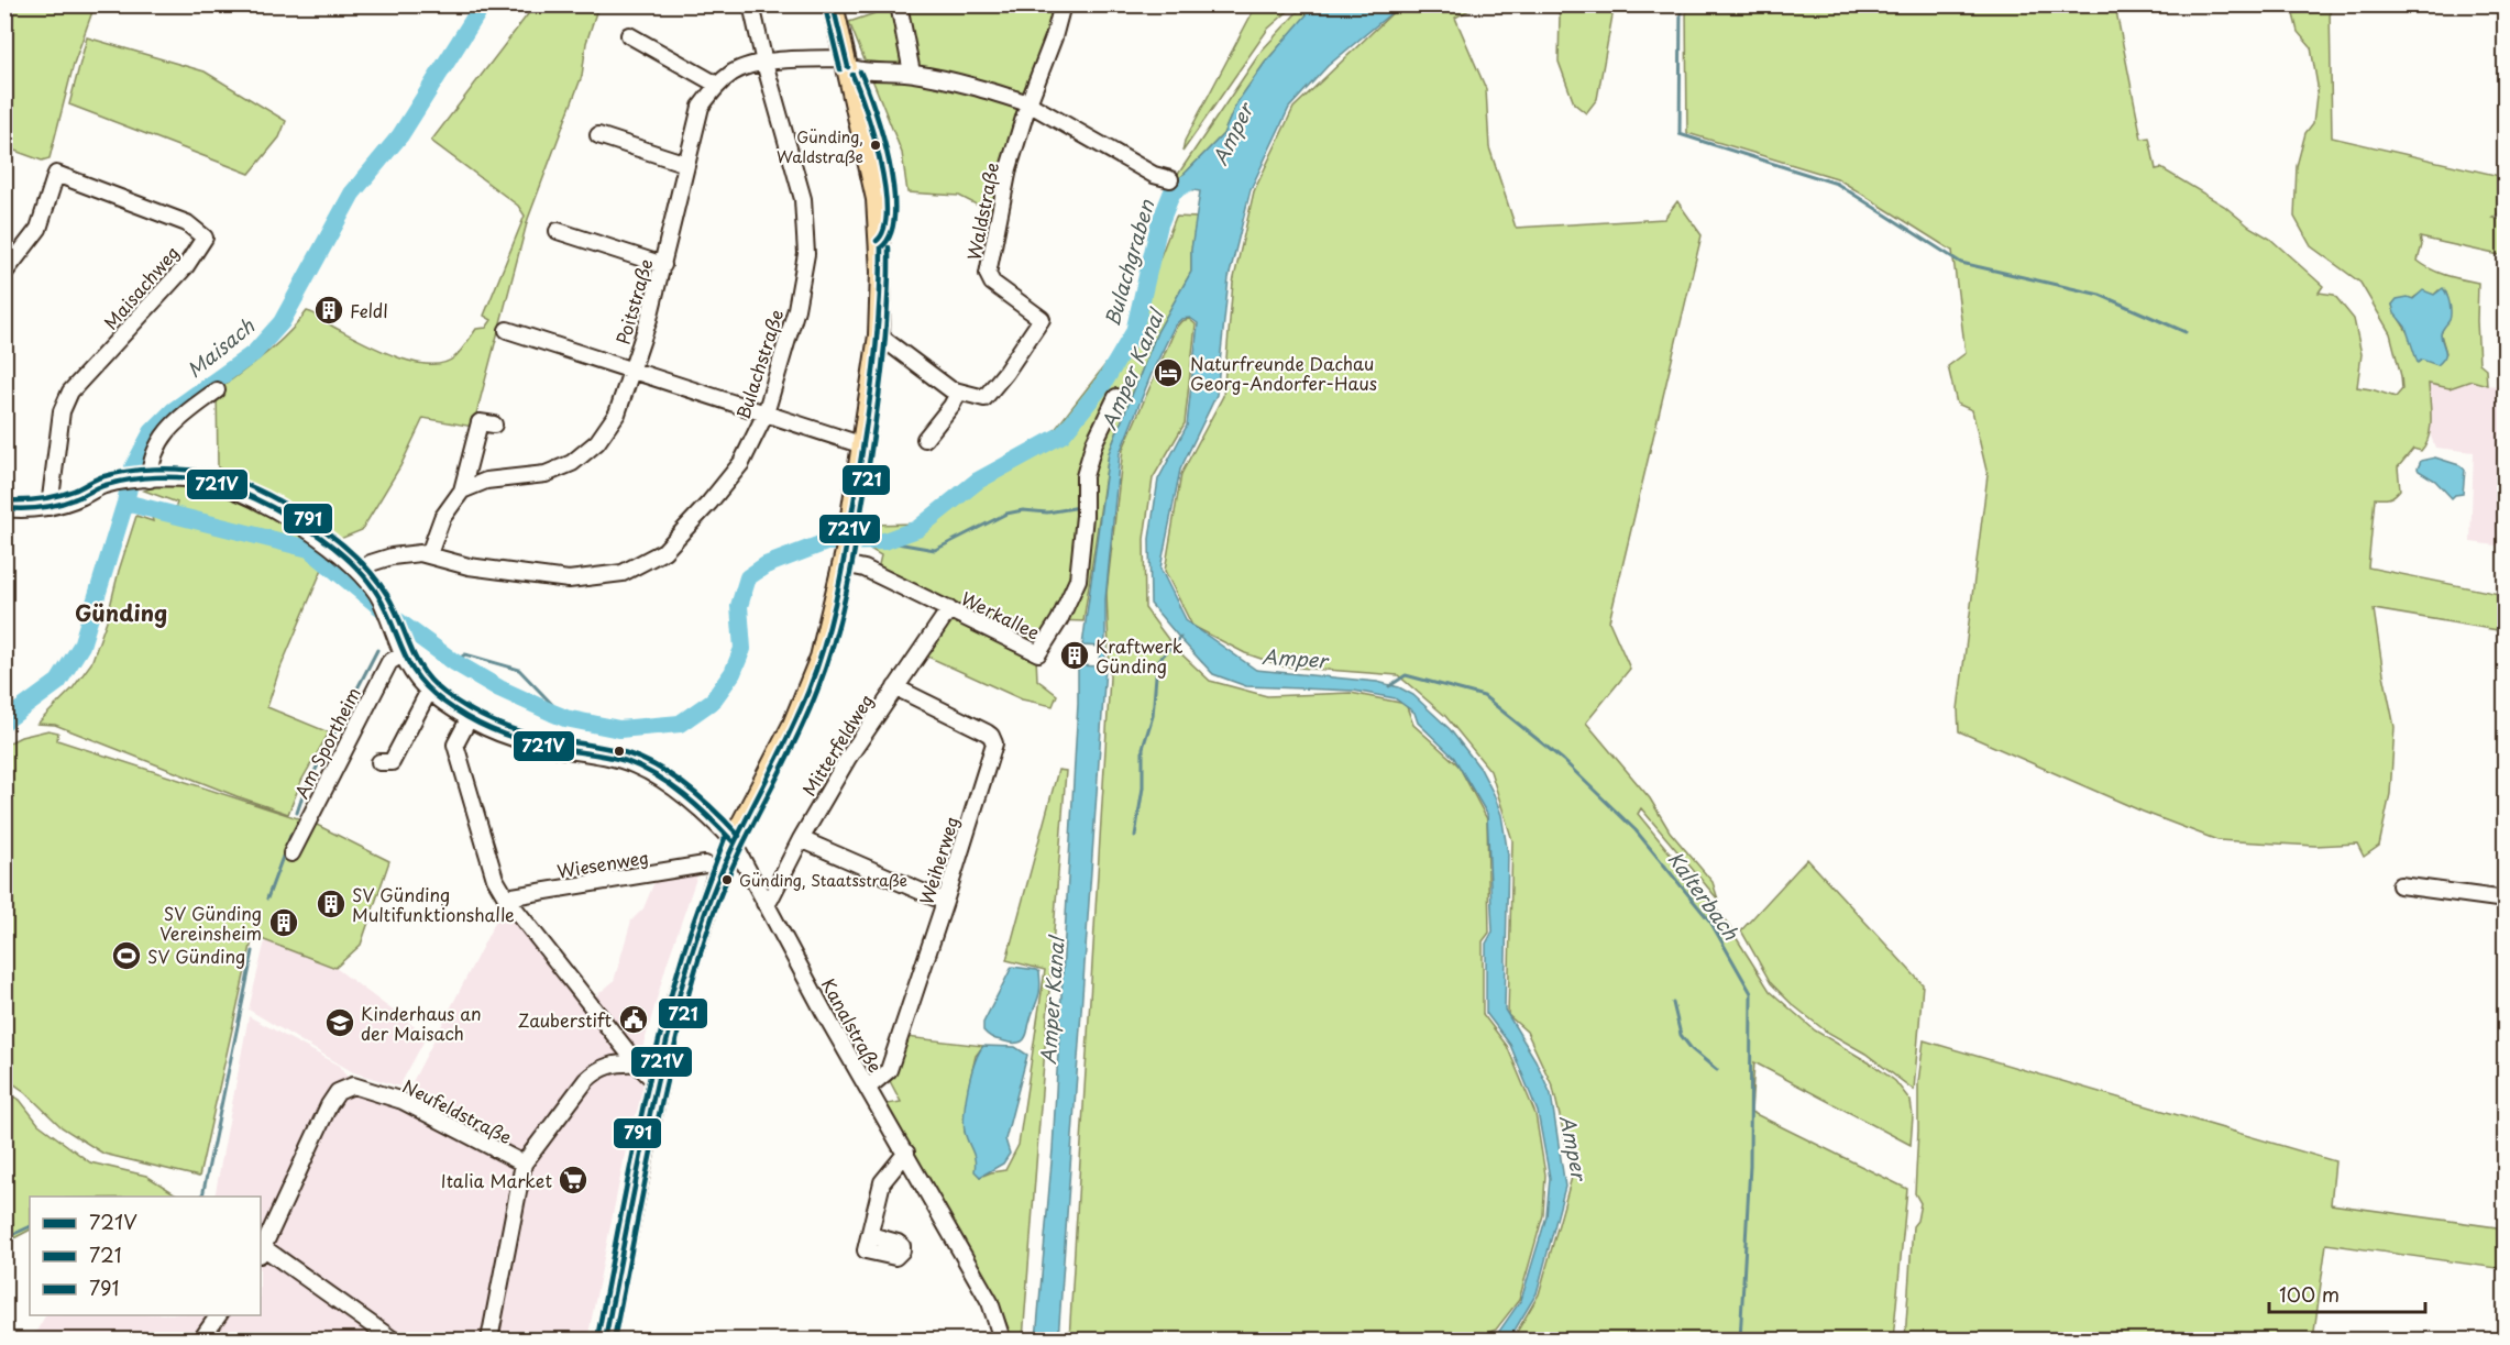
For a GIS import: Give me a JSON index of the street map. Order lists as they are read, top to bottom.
{
  "streets": {
    "street": [
      "Waldstraße",
      "Maisachweg",
      "Poitstraße",
      "Bulachstraße",
      "Werkallee",
      "Am Sportheim",
      "Mitterfeldweg",
      "Weiherweg",
      "Wiesenweg",
      "Kanalstraße",
      "Neufeldstraße"
    ]
  },
  "crossings": [
    ["Maisachweg", "Kanalstraße"],
    ["Poitstraße", "Bulachstraße"],
    ["Bulachstraße", "Kanalstraße"],
    ["Werkallee", "Mitterfeldweg"],
    ["Am Sportheim", "Kanalstraße"],
    ["Mitterfeldweg", "Weiherweg"],
    ["Mitterfeldweg", "Kanalstraße"],
    ["Weiherweg", "Kanalstraße"]
  ],
  "districts": ["Günding"],
  "water": [
    "Amper",
    "Bulachgraben",
    "Maisach",
    "Amper Kanal",
    "Kalterbach"
  ],
  "places": {
    "other": ["Günding, Waldstraße", "Günding, Staatsstraße"],
    "building": [
      "Feldl",
      "Kraftwerk Günding",
      "SV Günding Multifunktionshalle",
      "SV Günding Vereinsheim"
    ],
    "hotel": ["Naturfreunde Dachau Georg-Andorfer-Haus"],
    "sports": ["SV Günding"],
    "public building": ["Zauberstift"],
    "school or university": ["Kinderhaus an der Maisach"],
    "supermarket": ["Italia Market"]
  },
  "lines": ["transit line 721V", "transit line 721", "transit line 791"],
  "legend": ["721V", "721", "791"],
  "scale_bar": "100 m"
}
